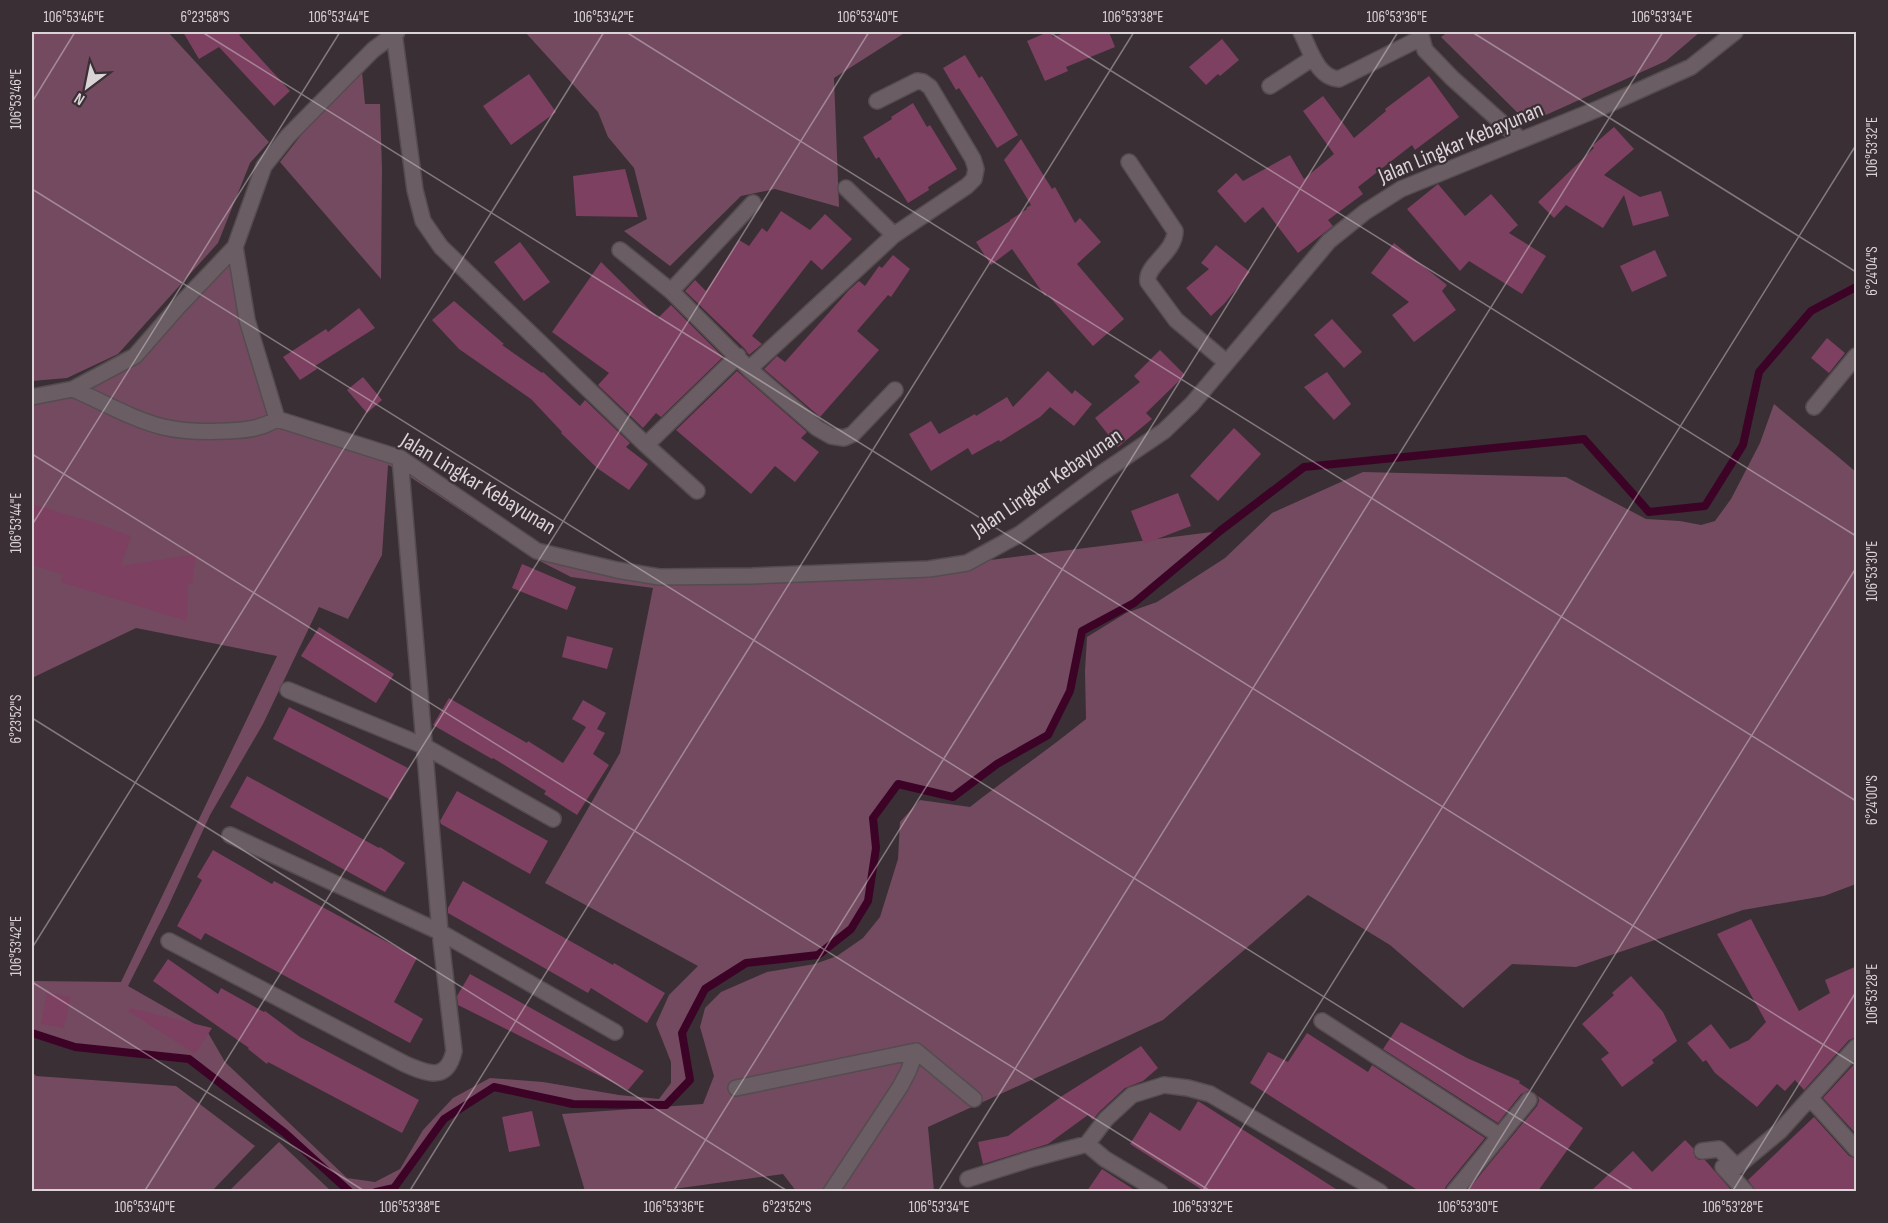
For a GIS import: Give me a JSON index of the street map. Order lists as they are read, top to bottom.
{
  "streets": {
    "street": ["Jalan Lingkar Kebayunan"]
  },
  "north": "bottom left",
  "coordinates": [
    "106°53'46\"E",
    "6°23'58\"S",
    "106°53'44\"E",
    "106°53'42\"E",
    "106°53'40\"E",
    "106°53'38\"E",
    "106°53'36\"E",
    "106°53'34\"E",
    "106°53'32\"E",
    "6°24'04\"S",
    "106°53'30\"E",
    "6°23'52\"S",
    "6°24'00\"S",
    "106°53'28\"E"
  ]
}
